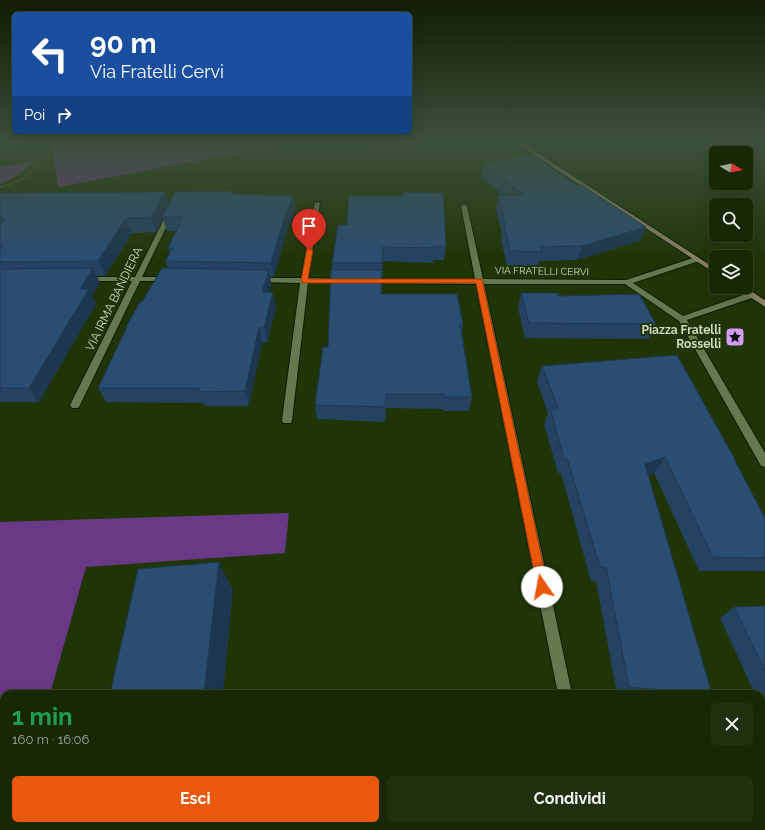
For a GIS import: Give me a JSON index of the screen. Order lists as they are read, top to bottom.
{
  "streets": {
    "street": ["VIA FRATELLI CERVI", "VIA IRMA BANDIERA"]
  },
  "places": {
    "place": ["Piazza Fratelli Rosselli"]
  },
  "north": "right",
  "page": {
    "turn": ["90 m", "Via Fratelli Cervi"],
    "then": "Poi",
    "heading": ["1 min", "160 m · 16:06"],
    "buttons": ["Esci", "Condividi"]
  }
}
